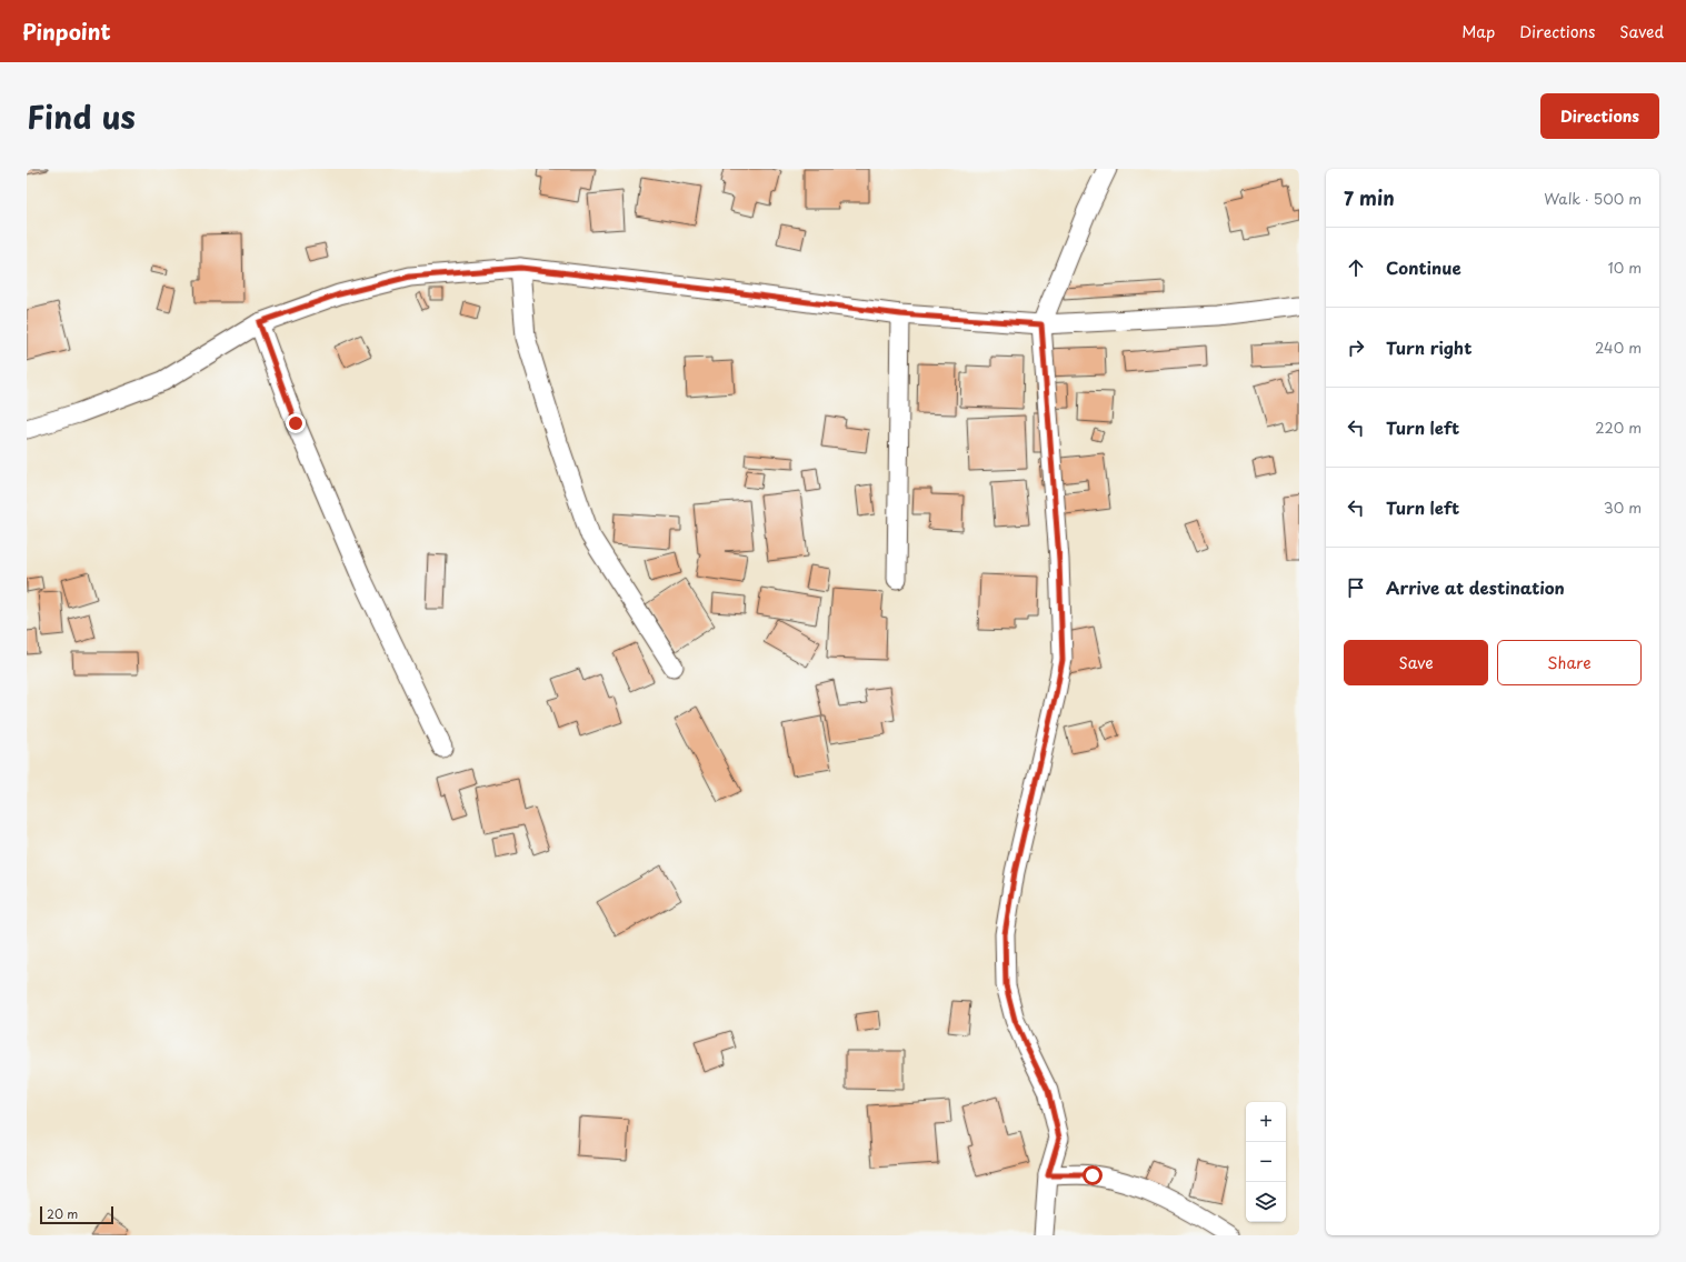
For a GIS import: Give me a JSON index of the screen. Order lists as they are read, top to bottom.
{
  "scale_bar": "20 m",
  "page": {
    "header": "Pinpoint",
    "nav": ["Map", "Directions", "Saved"],
    "title": "Find us",
    "buttons": [
      "Directions",
      ["Save", "Share"]
    ],
    "heading": ["7 min", "Walk · 500 m"],
    "list": [
      ["Continue", "10 m"],
      ["Turn right", "240 m"],
      ["Turn left", "220 m"],
      ["Turn left", "30 m"],
      "Arrive at destination"
    ],
    "map_buttons": ["+", "−"],
    "scale": "20 m"
  }
}
